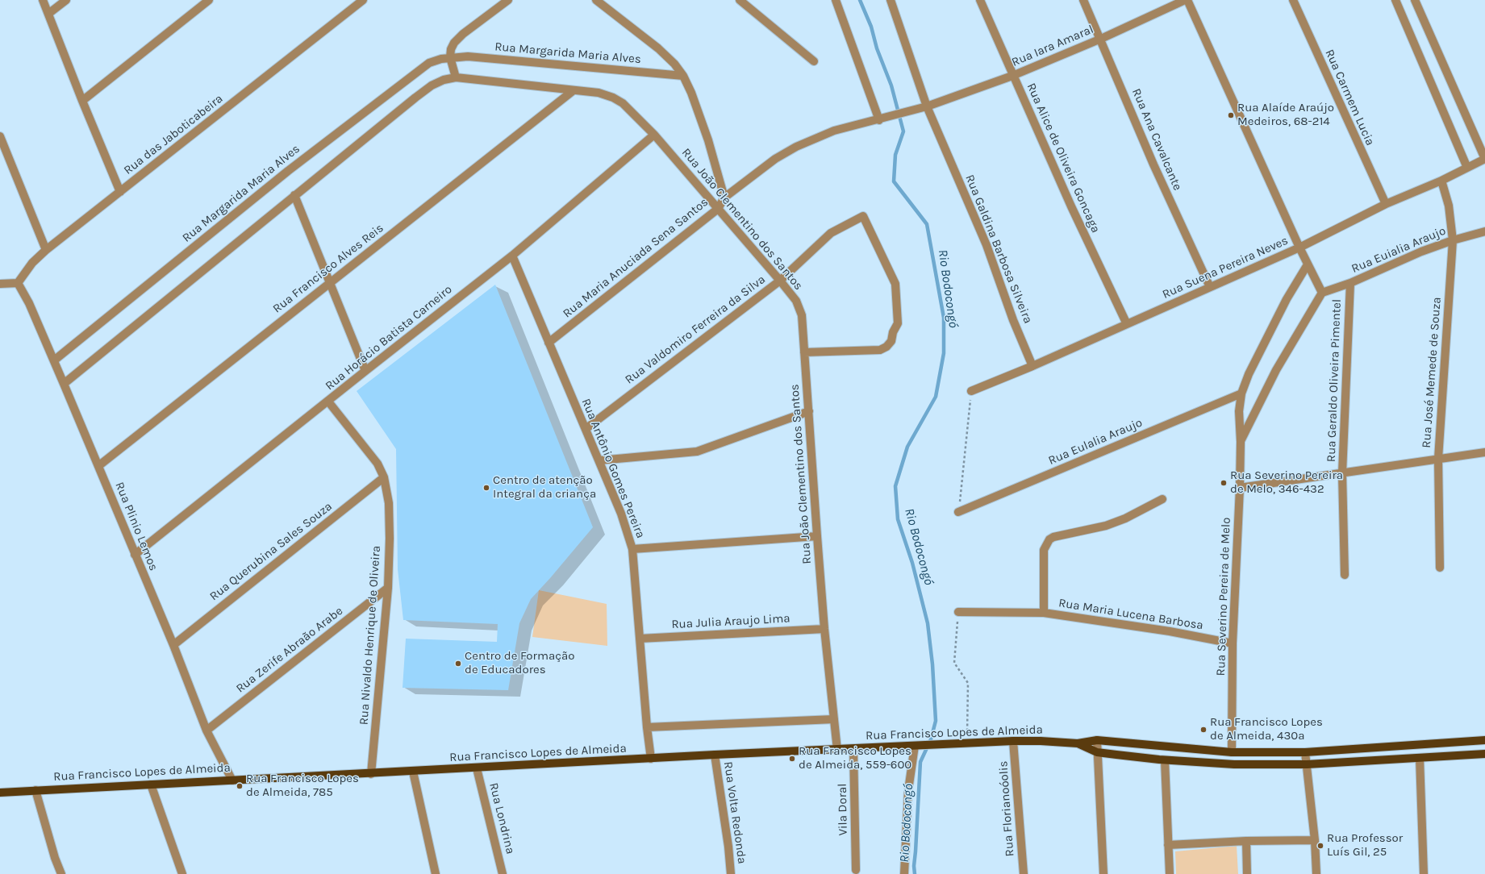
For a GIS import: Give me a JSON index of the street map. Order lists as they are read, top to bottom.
{
  "streets": {
    "main road": ["Rua Francisco Lopes de Almeida"],
    "street": [
      "Rua Iara Amaral",
      "Rua Margarida Maria Alves",
      "Rua Carmem Lucia",
      "Rua das Jaboticabeira",
      "Rua Ana Cavalcante",
      "Rua Alice de Oliveira Goncaga",
      "Rua João Clementino dos Santos",
      "Rua Galdina Barbosa Silveira",
      "Rua Euialia Araujo",
      "Rua Maria Anuciada Sena Santos",
      "Rua Suena Pereira Neves",
      "Rua Francisco Alves Reis",
      "Rua Valdomiro Ferreira da Silva",
      "Rua Horácio Batista Carneiro",
      "Rua José Memede de Souza",
      "Rua Geraldo Oliveira Pimentel",
      "Rua Eulalia Araujo",
      "Rua Antônio Gomes Pereira",
      "Rua Plinio Lemos",
      "Rua Querubina Sales Souza",
      "Rua Severino Pereira de Melo",
      "Rua Maria Lucena Barbosa",
      "Rua Julia Araujo Lima",
      "Rua Nivaldo Henrique de Oliveira",
      "Rua Zerife Abraão Arabe",
      "Rua Florianoóolis",
      "Vila Doral",
      "Rua Volta Redonda",
      "Rua Londrina"
    ]
  },
  "crossings": [
    ["Rua Iara Amaral", "Rua Ana Cavalcante"],
    ["Rua Iara Amaral", "Rua Alice de Oliveira Goncaga"],
    ["Rua Iara Amaral", "Rua Galdina Barbosa Silveira"],
    ["Rua Iara Amaral", "Rua Maria Anuciada Sena Santos"],
    ["Rua Margarida Maria Alves", "Rua Plinio Lemos"],
    ["Rua Carmem Lucia", "Rua Suena Pereira Neves"],
    ["Rua das Jaboticabeira", "Rua Plinio Lemos"],
    ["Rua Ana Cavalcante", "Rua Suena Pereira Neves"],
    ["Rua Alice de Oliveira Goncaga", "Rua Suena Pereira Neves"],
    ["Rua João Clementino dos Santos", "Rua Maria Anuciada Sena Santos"],
    ["Rua João Clementino dos Santos", "Rua Francisco Alves Reis"],
    ["Rua João Clementino dos Santos", "Rua Valdomiro Ferreira da Silva"],
    ["Rua João Clementino dos Santos", "Rua Horácio Batista Carneiro"],
    ["Rua João Clementino dos Santos", "Rua Julia Araujo Lima"],
    ["Rua João Clementino dos Santos", "Rua Francisco Lopes de Almeida"],
    ["Rua Galdina Barbosa Silveira", "Rua Maria Anuciada Sena Santos"],
    ["Rua Galdina Barbosa Silveira", "Rua Suena Pereira Neves"],
    ["Rua Euialia Araujo", "Rua José Memede de Souza"],
    ["Rua Euialia Araujo", "Rua Geraldo Oliveira Pimentel"],
    ["Rua Euialia Araujo", "Rua Severino Pereira de Melo"],
    ["Rua Maria Anuciada Sena Santos", "Rua Antônio Gomes Pereira"],
    ["Rua Suena Pereira Neves", "Rua José Memede de Souza"],
    ["Rua Francisco Alves Reis", "Rua Plinio Lemos"],
    ["Rua Valdomiro Ferreira da Silva", "Rua Antônio Gomes Pereira"],
    ["Rua Horácio Batista Carneiro", "Rua Antônio Gomes Pereira"],
    ["Rua Horácio Batista Carneiro", "Rua Plinio Lemos"],
    ["Rua Horácio Batista Carneiro", "Rua Nivaldo Henrique de Oliveira"],
    ["Rua Eulalia Araujo", "Rua Severino Pereira de Melo"],
    ["Rua Antônio Gomes Pereira", "Rua Julia Araujo Lima"],
    ["Rua Antônio Gomes Pereira", "Rua Francisco Lopes de Almeida"],
    ["Rua Plinio Lemos", "Rua Querubina Sales Souza"],
    ["Rua Plinio Lemos", "Rua Zerife Abraão Arabe"],
    ["Rua Plinio Lemos", "Rua Francisco Lopes de Almeida"],
    ["Rua Querubina Sales Souza", "Rua Nivaldo Henrique de Oliveira"],
    ["Rua Severino Pereira de Melo", "Rua Maria Lucena Barbosa"],
    ["Rua Severino Pereira de Melo", "Rua Francisco Lopes de Almeida"],
    ["Rua Nivaldo Henrique de Oliveira", "Rua Zerife Abraão Arabe"],
    ["Rua Nivaldo Henrique de Oliveira", "Rua Francisco Lopes de Almeida"],
    ["Rua Francisco Lopes de Almeida", "Rua Florianoóolis"],
    ["Rua Francisco Lopes de Almeida", "Vila Doral"],
    ["Rua Francisco Lopes de Almeida", "Rua Volta Redonda"],
    ["Rua Francisco Lopes de Almeida", "Rua Londrina"]
  ],
  "water": ["Rio Bodocongó"],
  "places": [
    "Rua Alaíde Araújo Medeiros, 68-214",
    "Rua Severino Pereira de Melo, 346-432",
    "Centro de atenção Integral da criança",
    "Centro de Formação de Educadores",
    "Rua Francisco Lopes de Almeida, 430a",
    "Rua Francisco Lopes de Almeida, 559-600",
    "Rua Francisco Lopes de Almeida, 785",
    "Rua Professor Luís Gil, 25"
  ]
}
